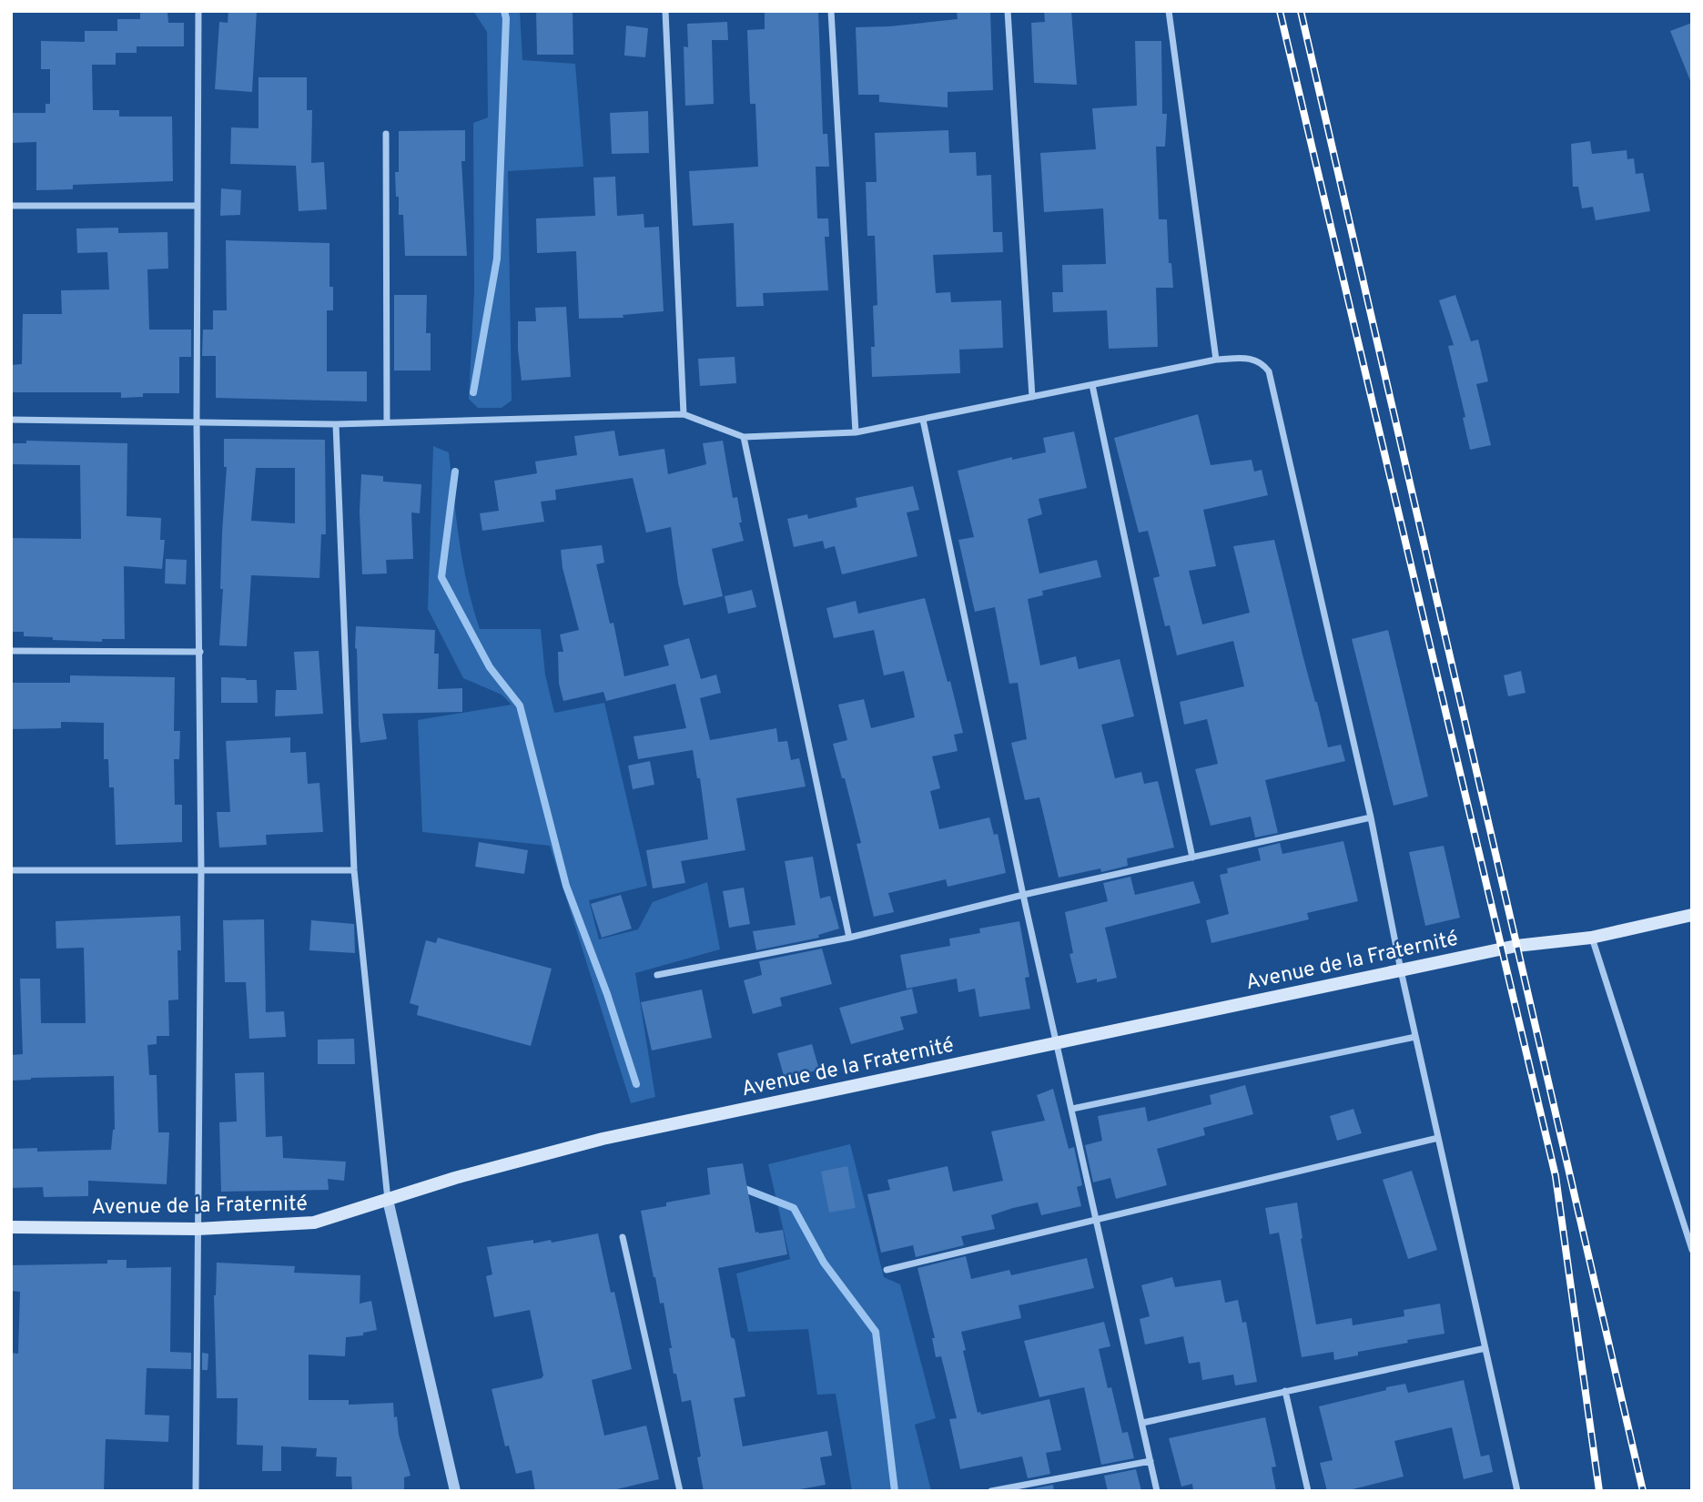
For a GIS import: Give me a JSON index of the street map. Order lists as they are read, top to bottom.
{
  "streets": {
    "main road": ["Avenue de la Fraternité"]
  }
}
